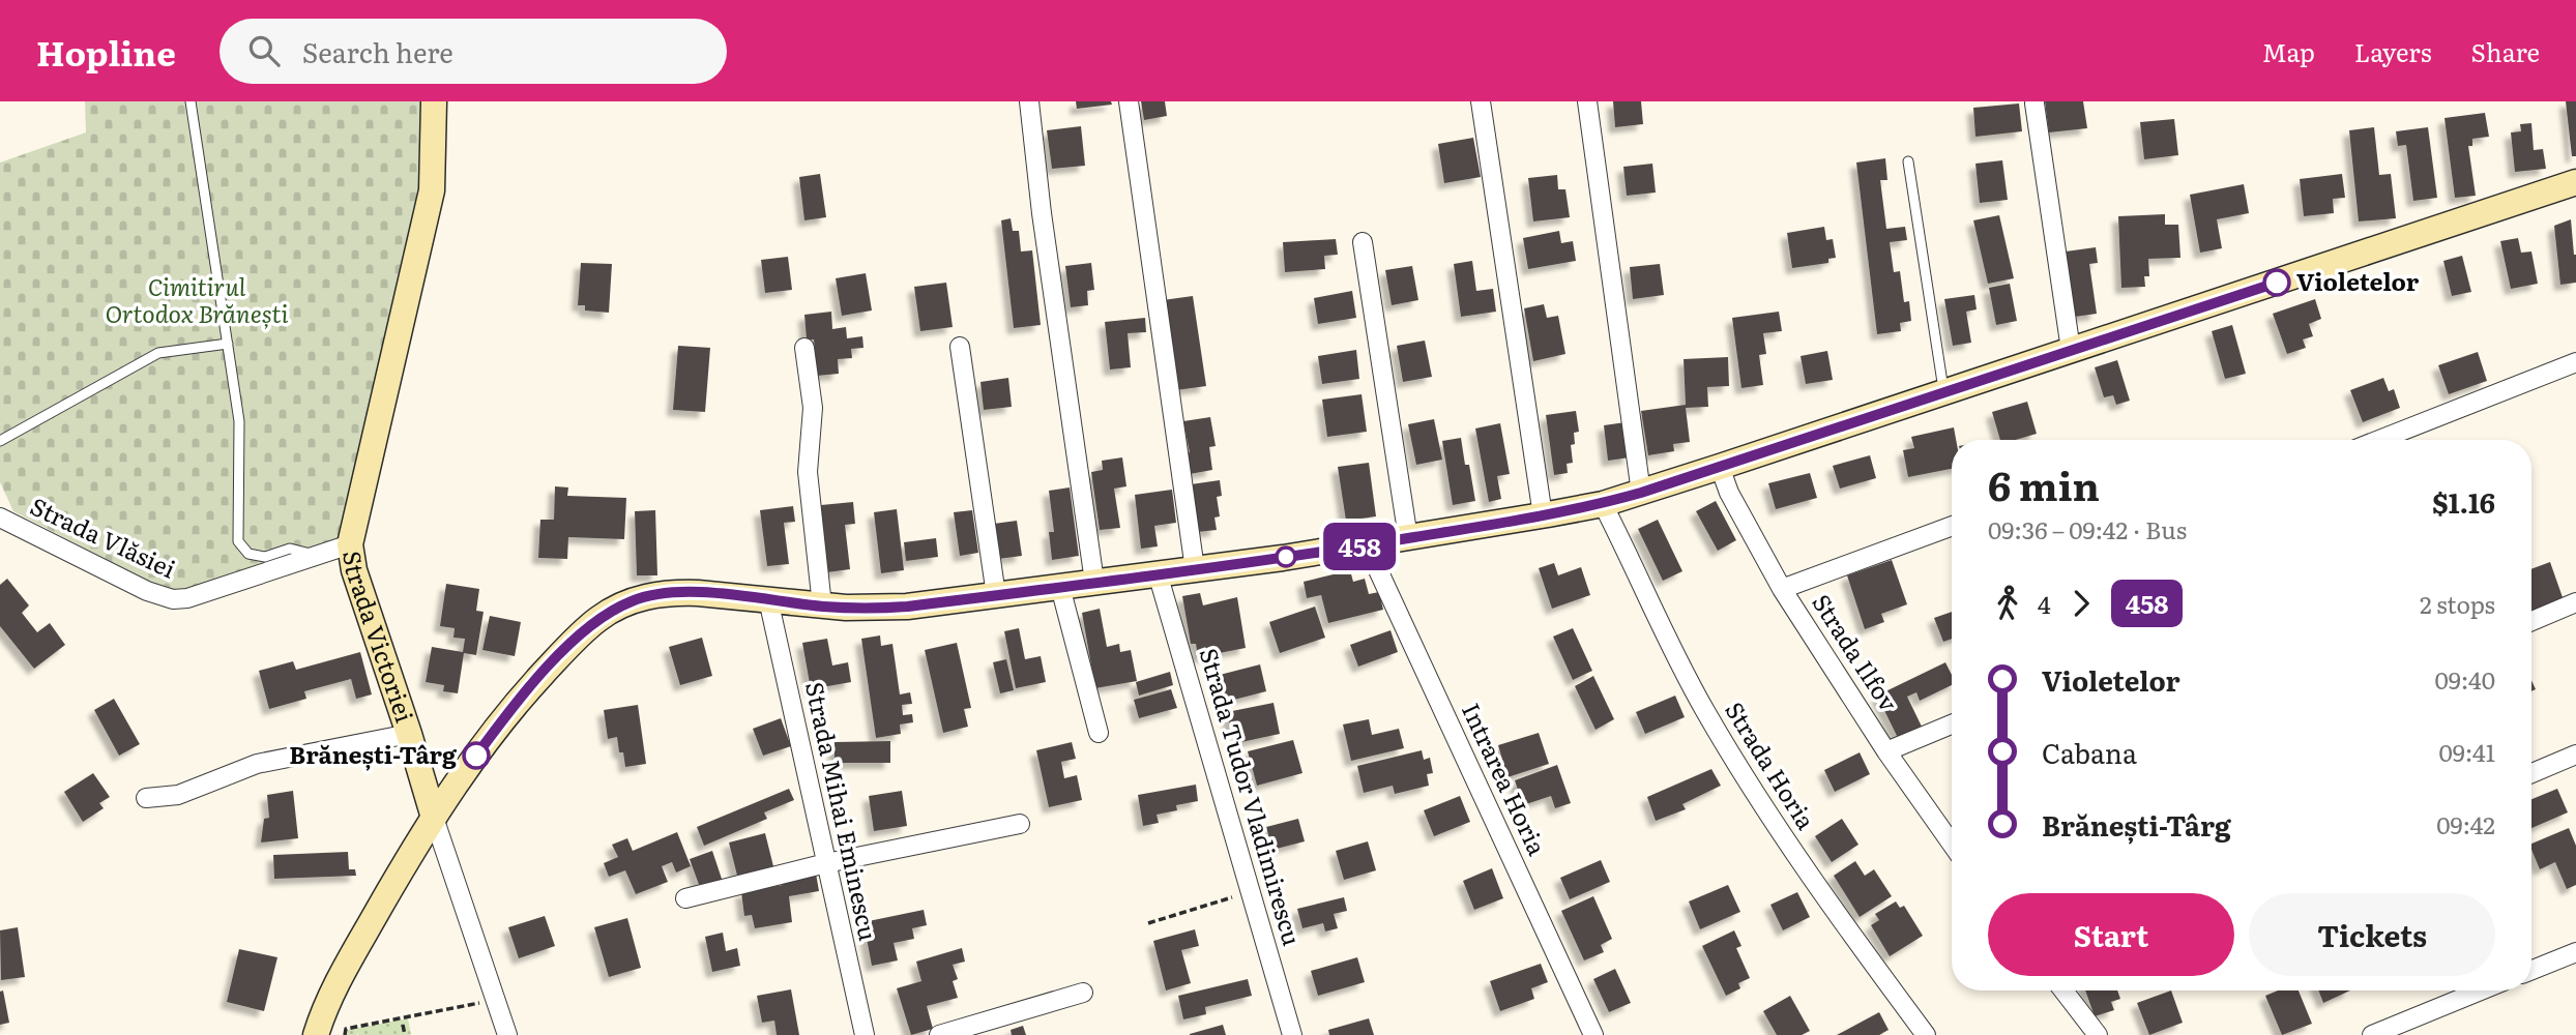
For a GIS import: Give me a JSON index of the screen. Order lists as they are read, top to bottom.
{
  "streets": {
    "main road": ["Strada Victoriei"],
    "street": [
      "Strada Vlăsiei",
      "Strada Ilfov",
      "Strada Horia",
      "Intrarea Horia",
      "Strada Tudor Vladimirescu",
      "Strada Mihai Eminescu"
    ]
  },
  "crossings": [
    ["Strada Vlăsiei", "Strada Victoriei"]
  ],
  "parks": ["Cimitirul Ortodox Brănești"],
  "places": ["Violetelor", "Brănești-Târg"],
  "lines": ["bus line 458"],
  "page": {
    "header": "Hopline",
    "search": "Search here",
    "nav": ["Map", "Layers", "Share"],
    "on_map": "458",
    "heading": ["6 min", "09:36 – 09:42 · Bus", "$1.16"],
    "legs": ["4", "458", "2 stops"],
    "list": [
      {
        "name": "Violetelor",
        "value": "09:40"
      },
      {
        "name": "Cabana",
        "value": "09:41"
      },
      {
        "name": "Brănești-Târg",
        "value": "09:42"
      }
    ],
    "buttons": ["Start", "Tickets"]
  }
}
